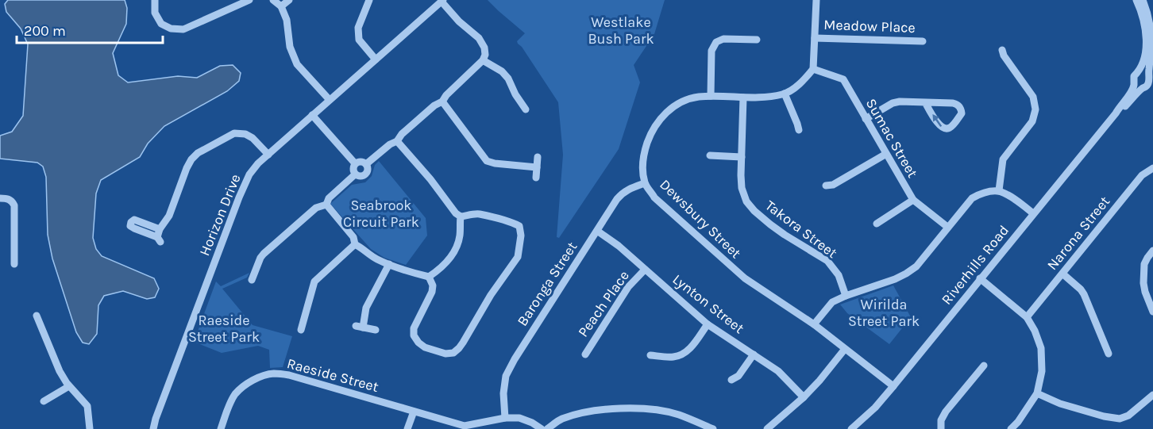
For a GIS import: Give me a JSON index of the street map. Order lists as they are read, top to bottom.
{
  "streets": {
    "street": [
      "Meadow Place",
      "Sumac Street",
      "Horizon Drive",
      "Dewsbury Street",
      "Takora Street",
      "Narona Street",
      "Riverhills Road",
      "Baronga Street",
      "Peach Place",
      "Lynton Street",
      "Raeside Street"
    ]
  },
  "crossings": [
    ["Dewsbury Street", "Takora Street"],
    ["Dewsbury Street", "Riverhills Road"],
    ["Dewsbury Street", "Baronga Street"],
    ["Baronga Street", "Lynton Street"],
    ["Baronga Street", "Raeside Street"],
    ["Peach Place", "Lynton Street"]
  ],
  "parks": [
    "Westlake Bush Park",
    "Seabrook Circuit Park",
    "Wirilda Street Park",
    "Raeside Street Park"
  ],
  "scale_bar": "200 m"
}
